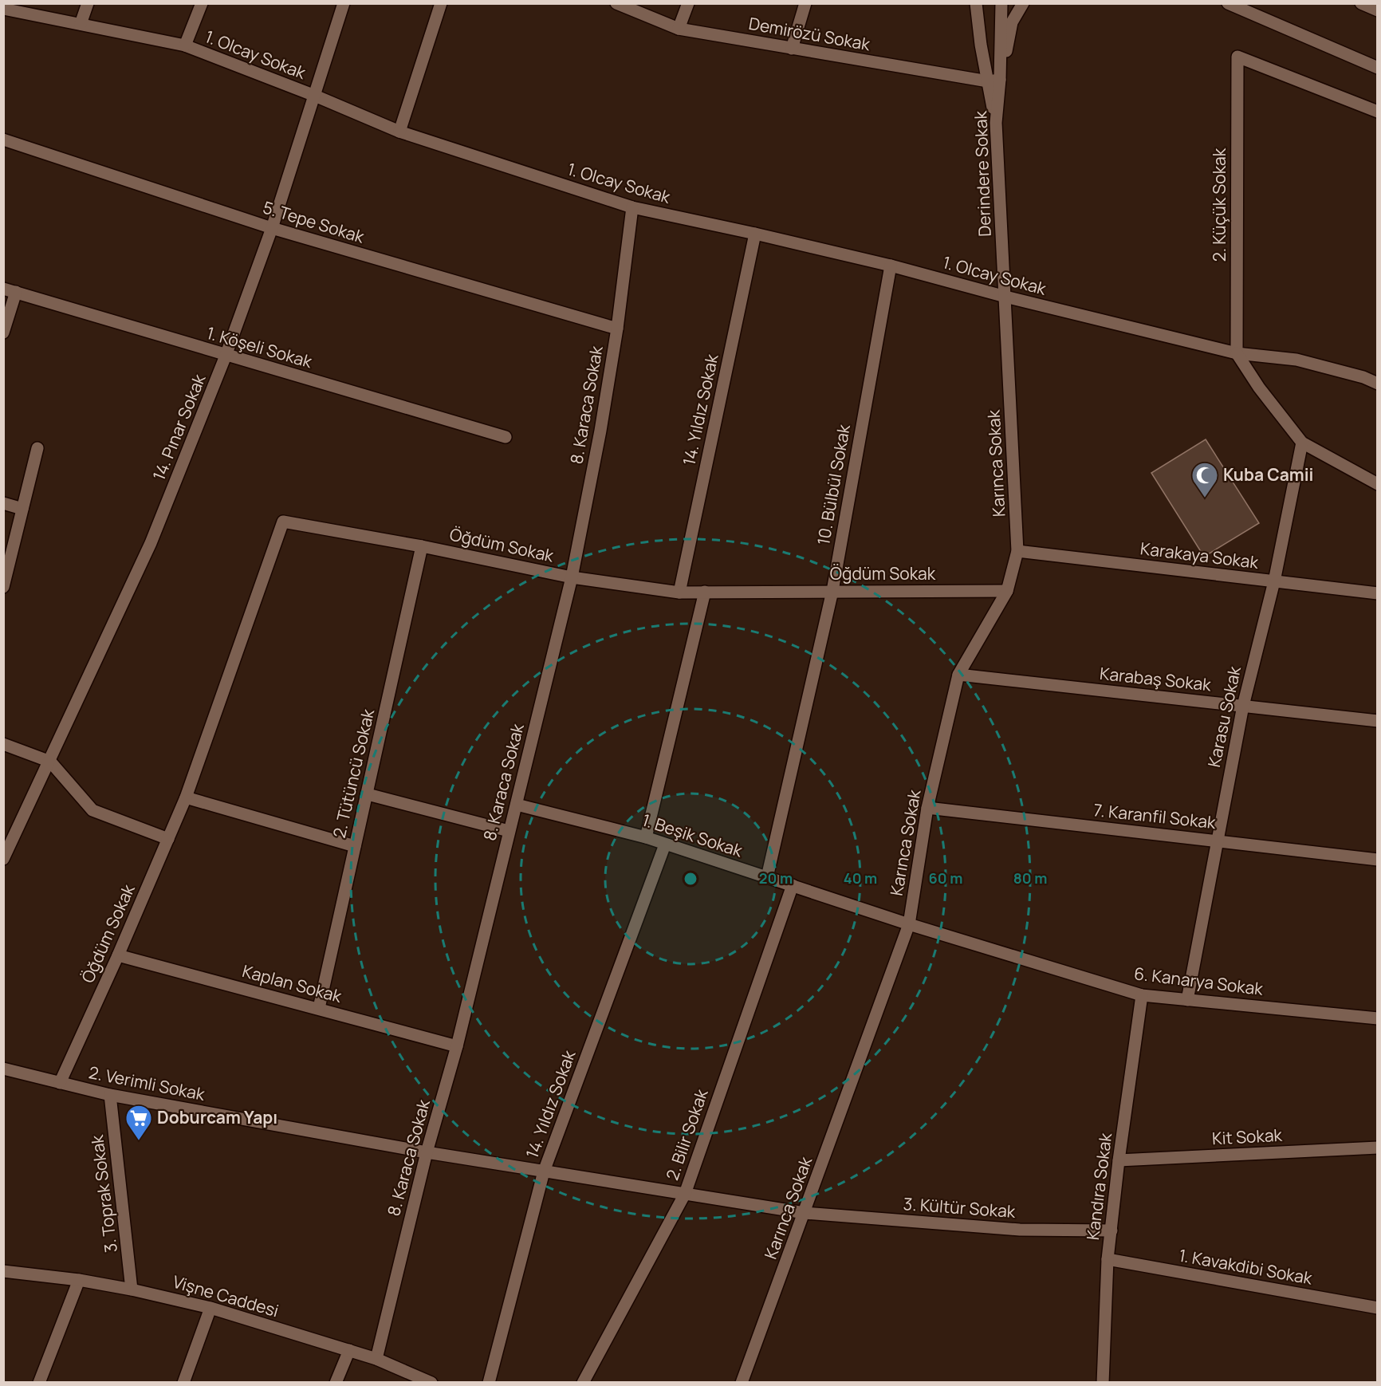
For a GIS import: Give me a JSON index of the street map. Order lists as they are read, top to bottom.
{
  "streets": {
    "street": [
      "Demirözü Sokak",
      "1. Olcay Sokak",
      "Derindere Sokak",
      "2. Küçük Sokak",
      "5. Tepe Sokak",
      "1. Köşeli Sokak",
      "8. Karaca Sokak",
      "14. Yıldız Sokak",
      "14. Pınar Sokak",
      "Karınca Sokak",
      "10. Bülbül Sokak",
      "Öğdüm Sokak",
      "Karakaya Sokak",
      "Karabaş Sokak",
      "Karasu Sokak",
      "2. Tütüncü Sokak",
      "7. Karanfil Sokak",
      "1. Beşik Sokak",
      "6. Kanarya Sokak",
      "Kaplan Sokak",
      "2. Verimli Sokak",
      "2. Bilir Sokak",
      "Kit Sokak",
      "Kandıra Sokak",
      "3. Toprak Sokak",
      "3. Kültür Sokak",
      "1. Kavakdibi Sokak",
      "Vişne Caddesi"
    ]
  },
  "crossings": [
    ["Demirözü Sokak", "Derindere Sokak"],
    ["1. Olcay Sokak", "Derindere Sokak"],
    ["1. Olcay Sokak", "2. Küçük Sokak"],
    ["1. Olcay Sokak", "8. Karaca Sokak"],
    ["1. Olcay Sokak", "14. Yıldız Sokak"],
    ["1. Olcay Sokak", "14. Pınar Sokak"],
    ["1. Olcay Sokak", "Karınca Sokak"],
    ["1. Olcay Sokak", "10. Bülbül Sokak"],
    ["Derindere Sokak", "Karınca Sokak"],
    ["5. Tepe Sokak", "8. Karaca Sokak"],
    ["5. Tepe Sokak", "14. Pınar Sokak"],
    ["1. Köşeli Sokak", "14. Pınar Sokak"],
    ["8. Karaca Sokak", "Öğdüm Sokak"],
    ["8. Karaca Sokak", "1. Beşik Sokak"],
    ["8. Karaca Sokak", "Kaplan Sokak"],
    ["8. Karaca Sokak", "2. Verimli Sokak"],
    ["8. Karaca Sokak", "Vişne Caddesi"],
    ["14. Yıldız Sokak", "Öğdüm Sokak"],
    ["14. Yıldız Sokak", "1. Beşik Sokak"],
    ["Karınca Sokak", "Öğdüm Sokak"],
    ["Karınca Sokak", "Karakaya Sokak"],
    ["Karınca Sokak", "Karabaş Sokak"],
    ["Karınca Sokak", "7. Karanfil Sokak"],
    ["Karınca Sokak", "1. Beşik Sokak"],
    ["Karınca Sokak", "6. Kanarya Sokak"],
    ["Karınca Sokak", "3. Kültür Sokak"],
    ["10. Bülbül Sokak", "Öğdüm Sokak"],
    ["10. Bülbül Sokak", "1. Beşik Sokak"],
    ["Öğdüm Sokak", "2. Tütüncü Sokak"],
    ["Öğdüm Sokak", "Kaplan Sokak"],
    ["Öğdüm Sokak", "2. Verimli Sokak"],
    ["Karakaya Sokak", "Karasu Sokak"],
    ["Karabaş Sokak", "Karasu Sokak"],
    ["Karasu Sokak", "7. Karanfil Sokak"],
    ["Karasu Sokak", "6. Kanarya Sokak"],
    ["2. Tütüncü Sokak", "Kaplan Sokak"],
    ["1. Beşik Sokak", "6. Kanarya Sokak"],
    ["1. Beşik Sokak", "2. Bilir Sokak"],
    ["6. Kanarya Sokak", "Kandıra Sokak"],
    ["2. Verimli Sokak", "3. Toprak Sokak"],
    ["Kit Sokak", "Kandıra Sokak"],
    ["Kandıra Sokak", "3. Kültür Sokak"],
    ["Kandıra Sokak", "1. Kavakdibi Sokak"],
    ["3. Toprak Sokak", "Vişne Caddesi"]
  ],
  "places": {
    "mosque": ["Kuba Camii"],
    "supermarket": ["Doburcam Yapı"]
  },
  "rings": [
    "20 m",
    "40 m",
    "60 m",
    "80 m"
  ]
}
